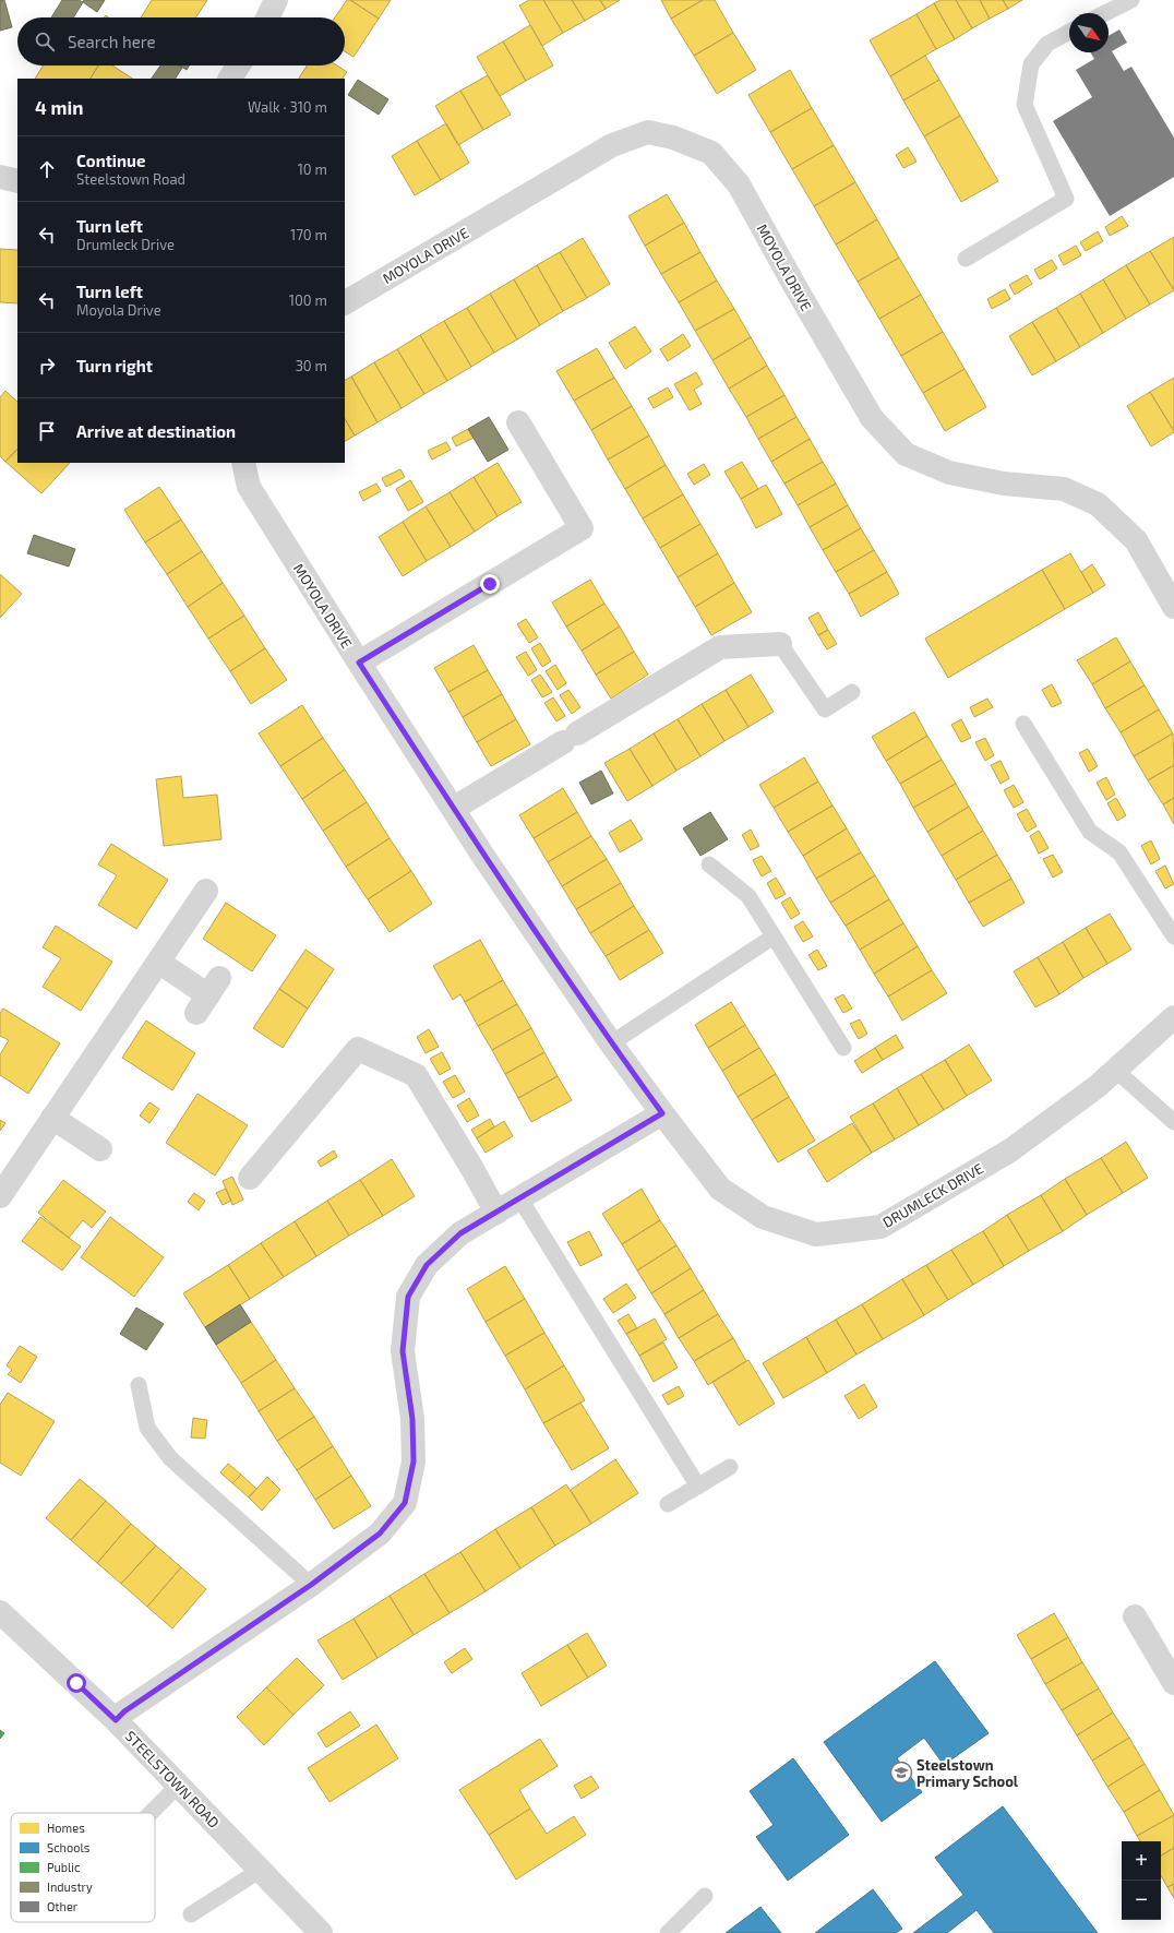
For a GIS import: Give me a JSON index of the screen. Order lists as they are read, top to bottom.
{
  "streets": {
    "street": ["MOYOLA DRIVE", "DRUMLECK DRIVE", "STEELSTOWN ROAD"]
  },
  "crossings": [
    ["MOYOLA DRIVE", "DRUMLECK DRIVE"]
  ],
  "places": {
    "school or university": ["Steelstown Primary School"]
  },
  "legend": [
    "Homes",
    "Schools",
    "Public",
    "Industry",
    "Other"
  ],
  "north": "bottom right",
  "page": {
    "search": "Search here",
    "heading": ["4 min", "Walk · 310 m"],
    "list": [
      ["Continue", "Steelstown Road", "10 m"],
      ["Turn left", "Drumleck Drive", "170 m"],
      ["Turn left", "Moyola Drive", "100 m"],
      ["Turn right", "30 m"],
      "Arrive at destination"
    ],
    "map_buttons": ["+", "−"]
  }
}
